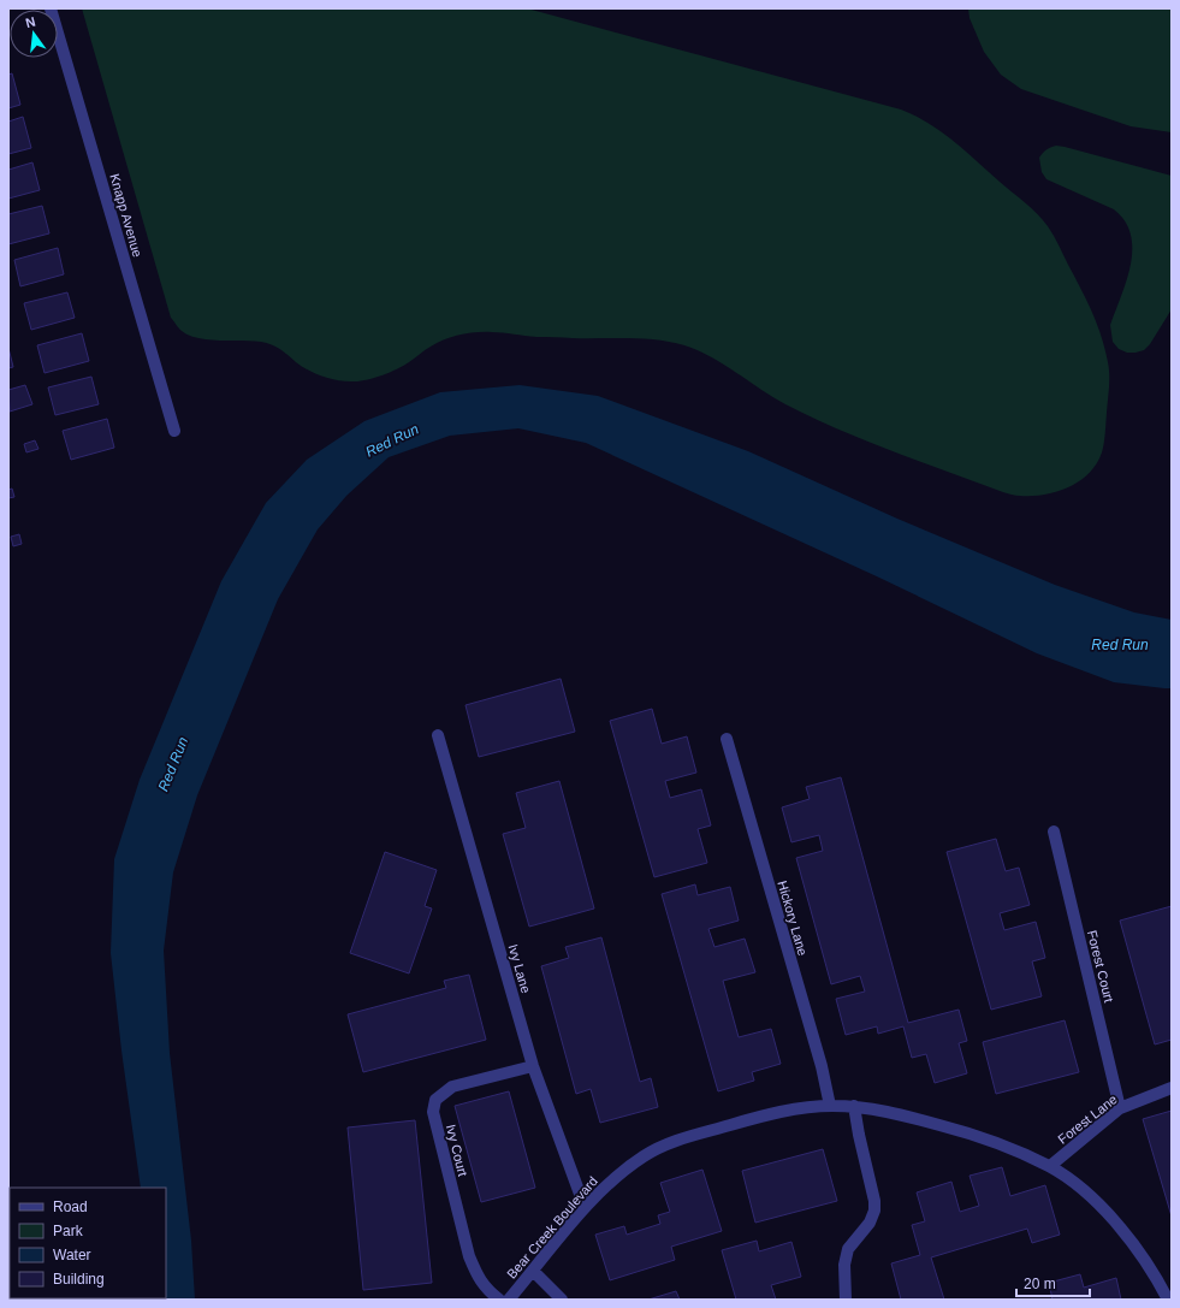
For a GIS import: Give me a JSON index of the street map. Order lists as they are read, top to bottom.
{
  "streets": {
    "street": [
      "Knapp Avenue",
      "Hickory Lane",
      "Forest Court",
      "Ivy Lane",
      "Forest Lane",
      "Ivy Court",
      "Bear Creek Boulevard"
    ]
  },
  "crossings": [
    ["Hickory Lane", "Bear Creek Boulevard"],
    ["Forest Court", "Forest Lane"],
    ["Ivy Lane", "Ivy Court"],
    ["Ivy Lane", "Bear Creek Boulevard"],
    ["Forest Lane", "Bear Creek Boulevard"]
  ],
  "water": ["Red Run"],
  "legend": [
    "Road",
    "Park",
    "Water",
    "Building"
  ],
  "scale_bar": "20 m",
  "north": "top"
}
